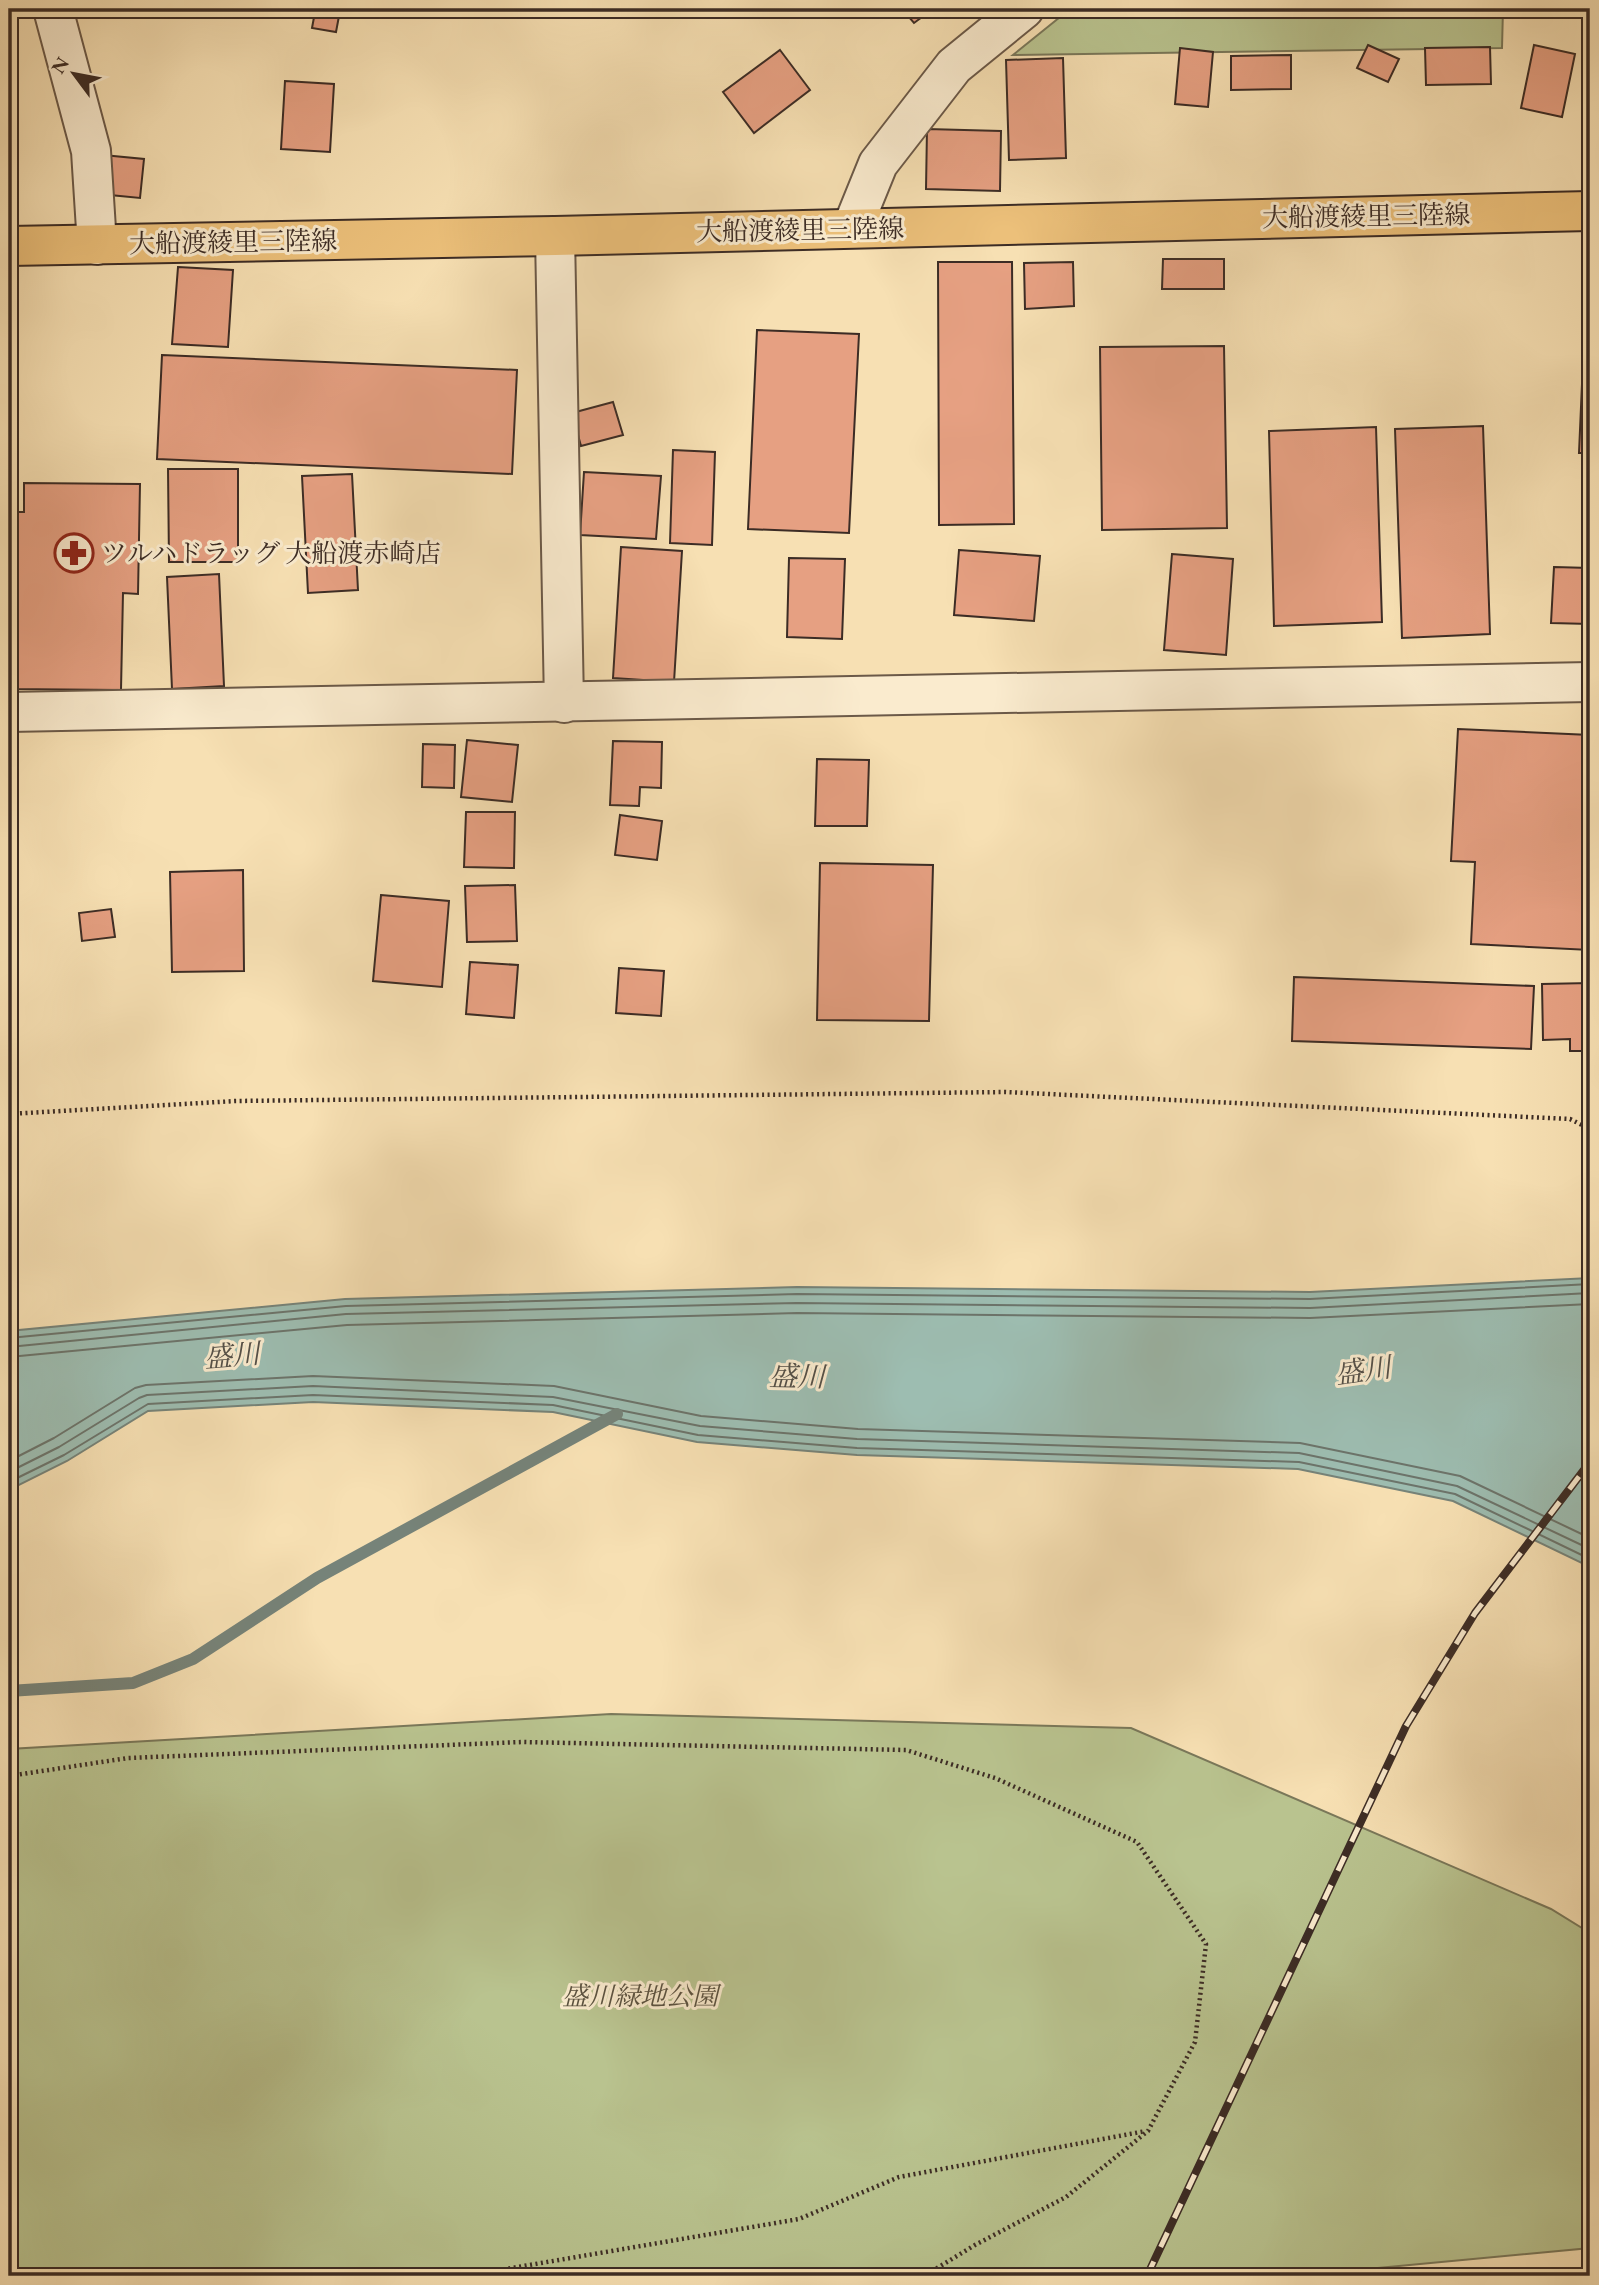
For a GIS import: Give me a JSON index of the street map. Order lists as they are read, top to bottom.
{
  "streets": {
    "main road": ["大船渡綾里三陸線"]
  },
  "water": ["盛川"],
  "parks": ["盛川緑地公園"],
  "places": {
    "pharmacy": ["ツルハドラッグ 大船渡赤崎店"]
  },
  "north": "top left"
}
